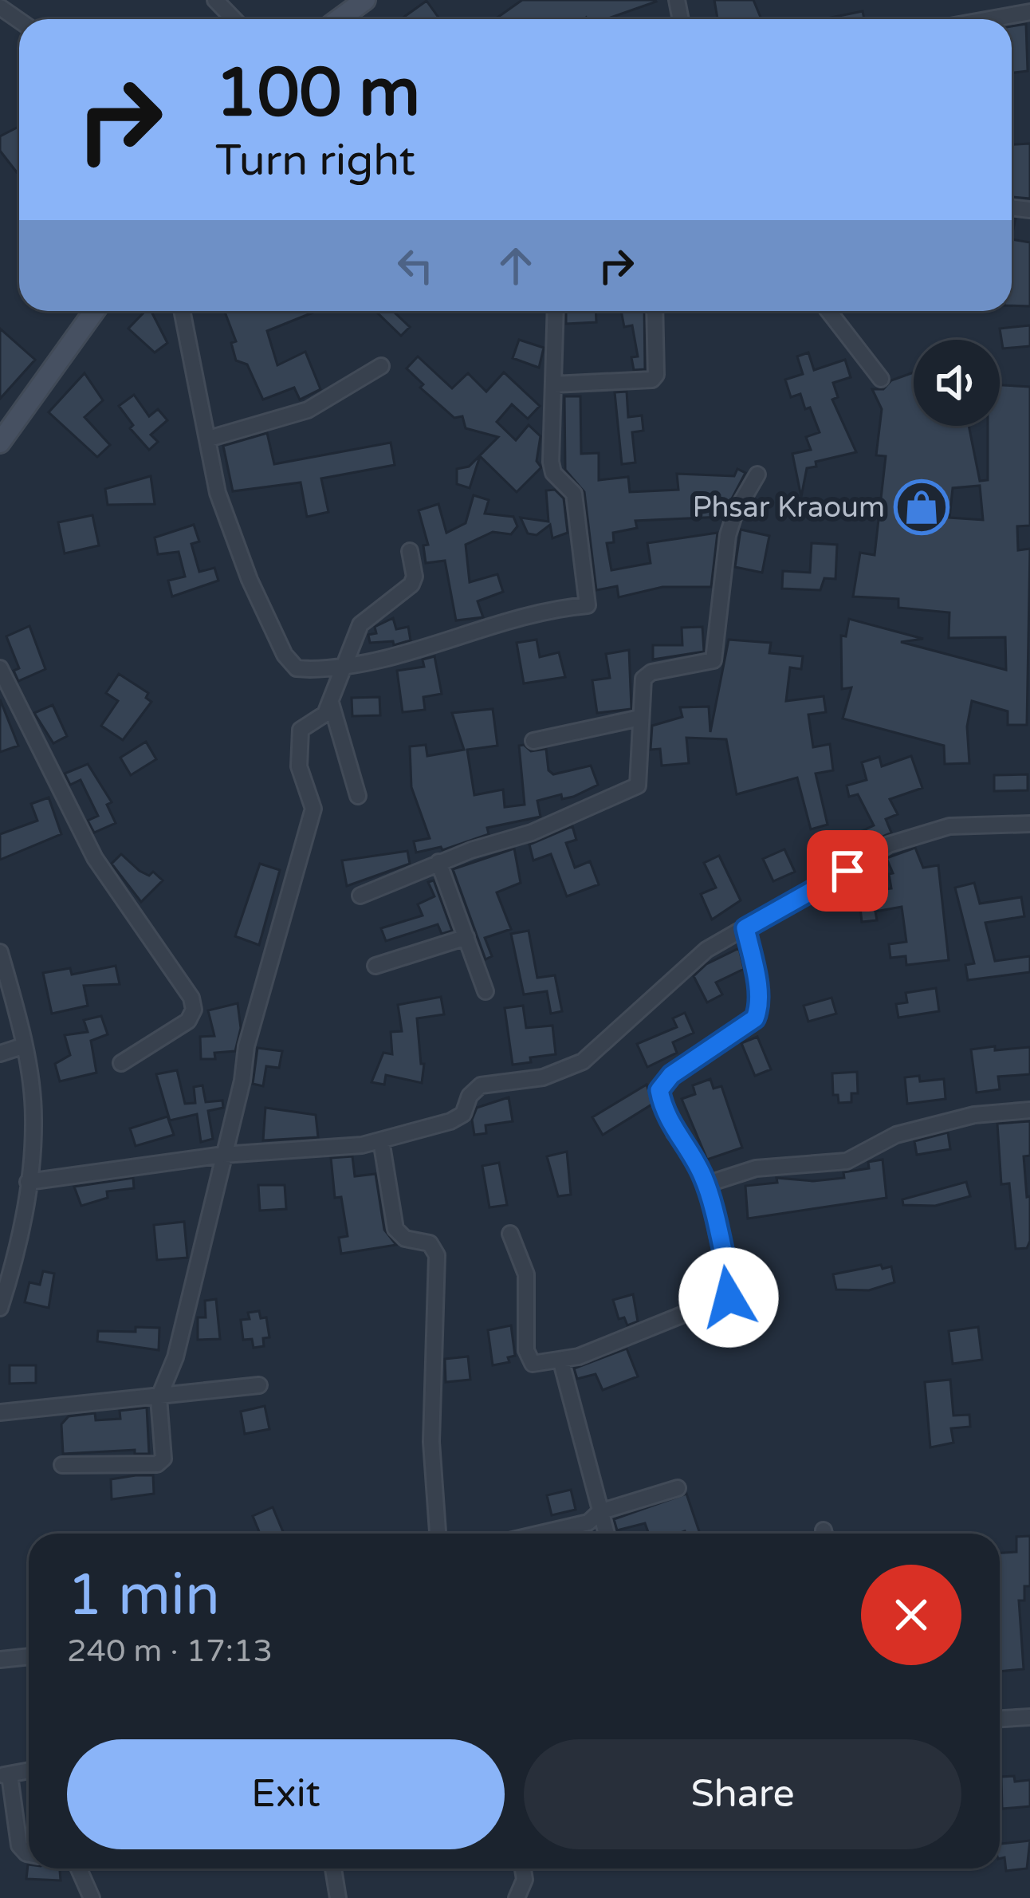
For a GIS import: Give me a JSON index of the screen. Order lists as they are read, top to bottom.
{
  "places": {
    "shop": ["Phsar Kraoum"]
  },
  "page": {
    "turn": ["100 m", "Turn right"],
    "heading": ["1 min", "240 m · 17:13"],
    "buttons": ["Exit", "Share"]
  }
}
